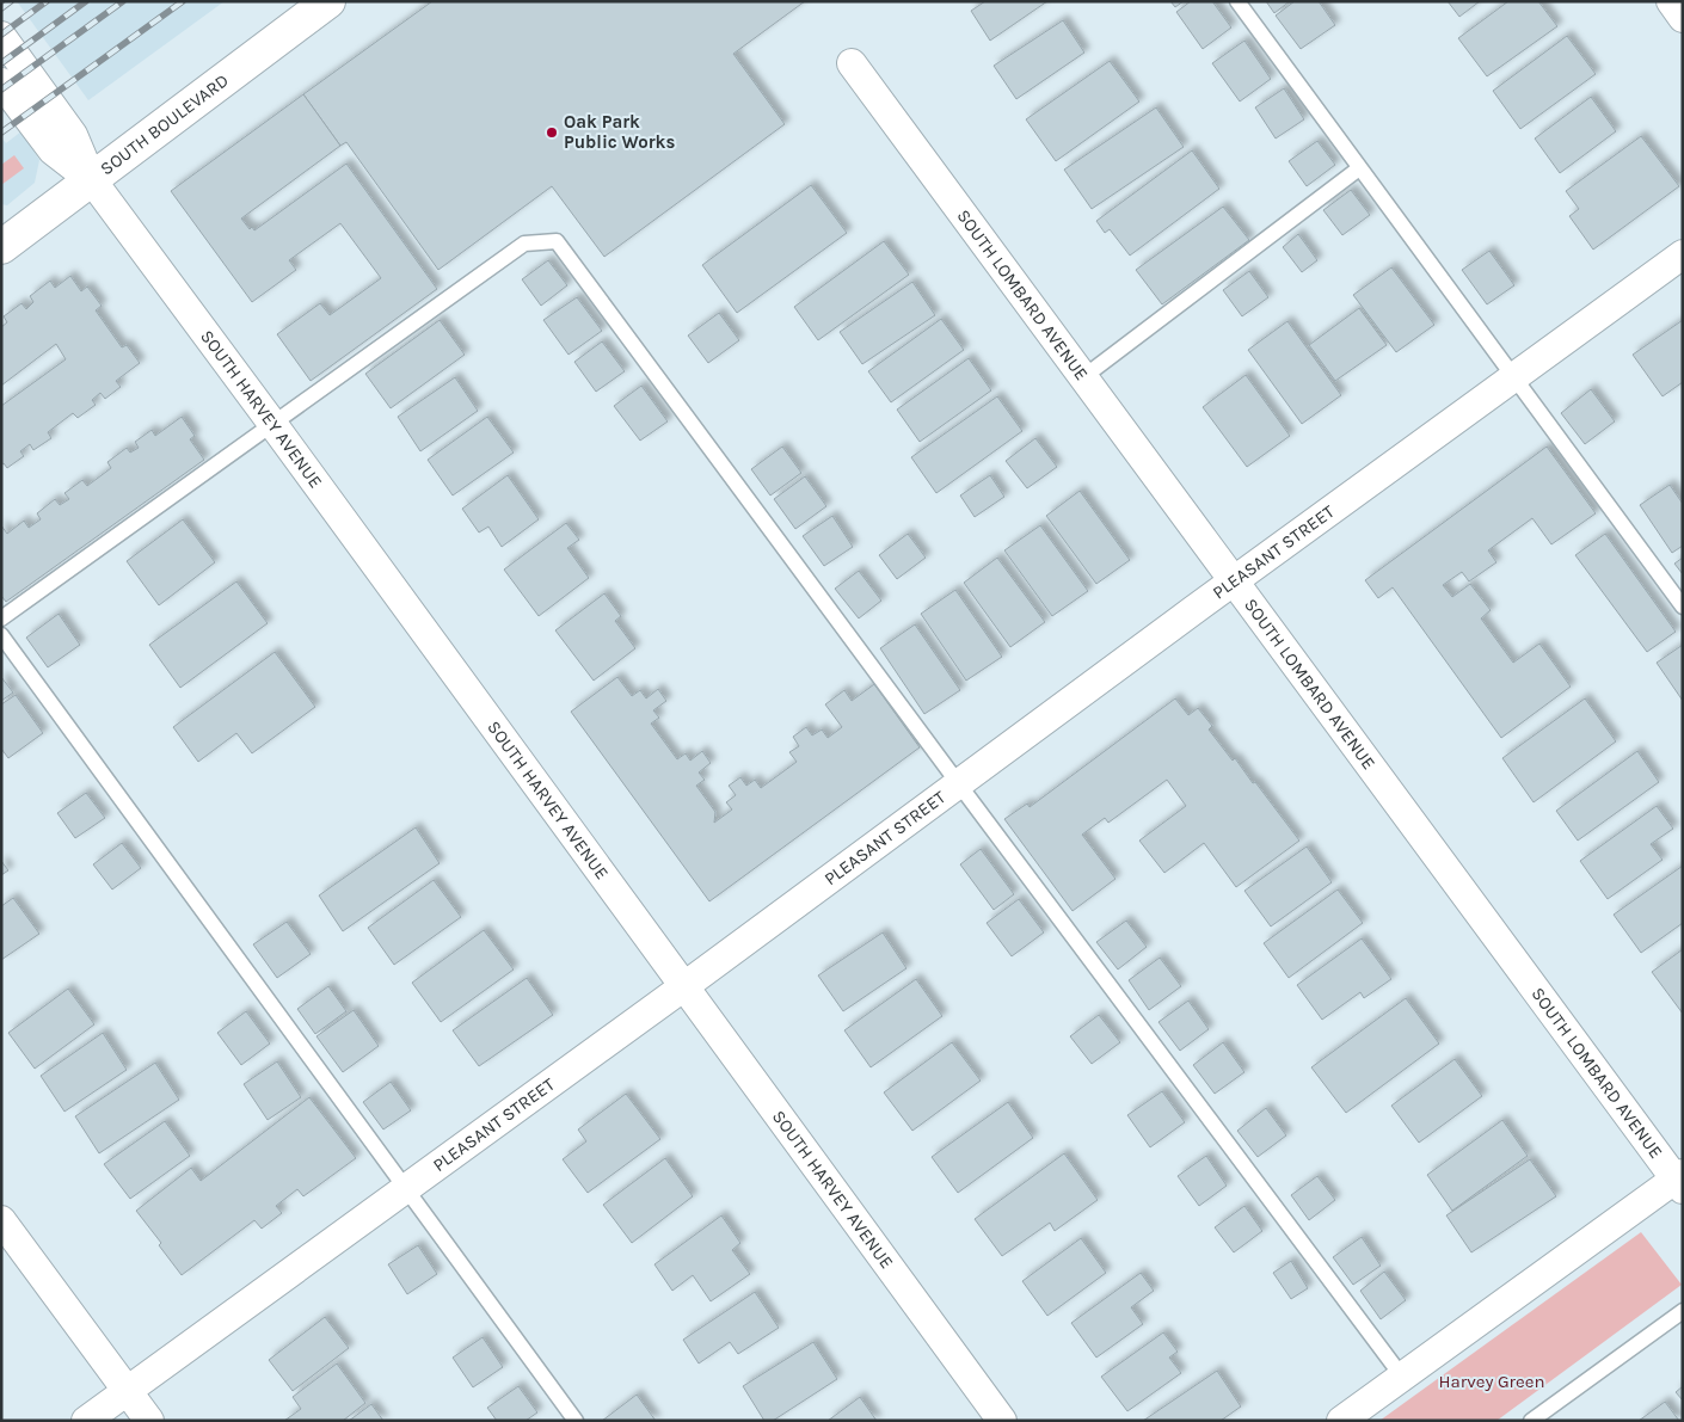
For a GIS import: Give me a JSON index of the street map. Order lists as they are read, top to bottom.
{
  "streets": {
    "street": [
      "SOUTH BOULEVARD",
      "SOUTH LOMBARD AVENUE",
      "SOUTH HARVEY AVENUE",
      "PLEASANT STREET"
    ]
  },
  "crossings": [
    ["SOUTH BOULEVARD", "SOUTH HARVEY AVENUE"],
    ["SOUTH LOMBARD AVENUE", "PLEASANT STREET"],
    ["SOUTH HARVEY AVENUE", "PLEASANT STREET"]
  ],
  "parks": ["Harvey Green"],
  "places": ["Oak Park Public Works"]
}
